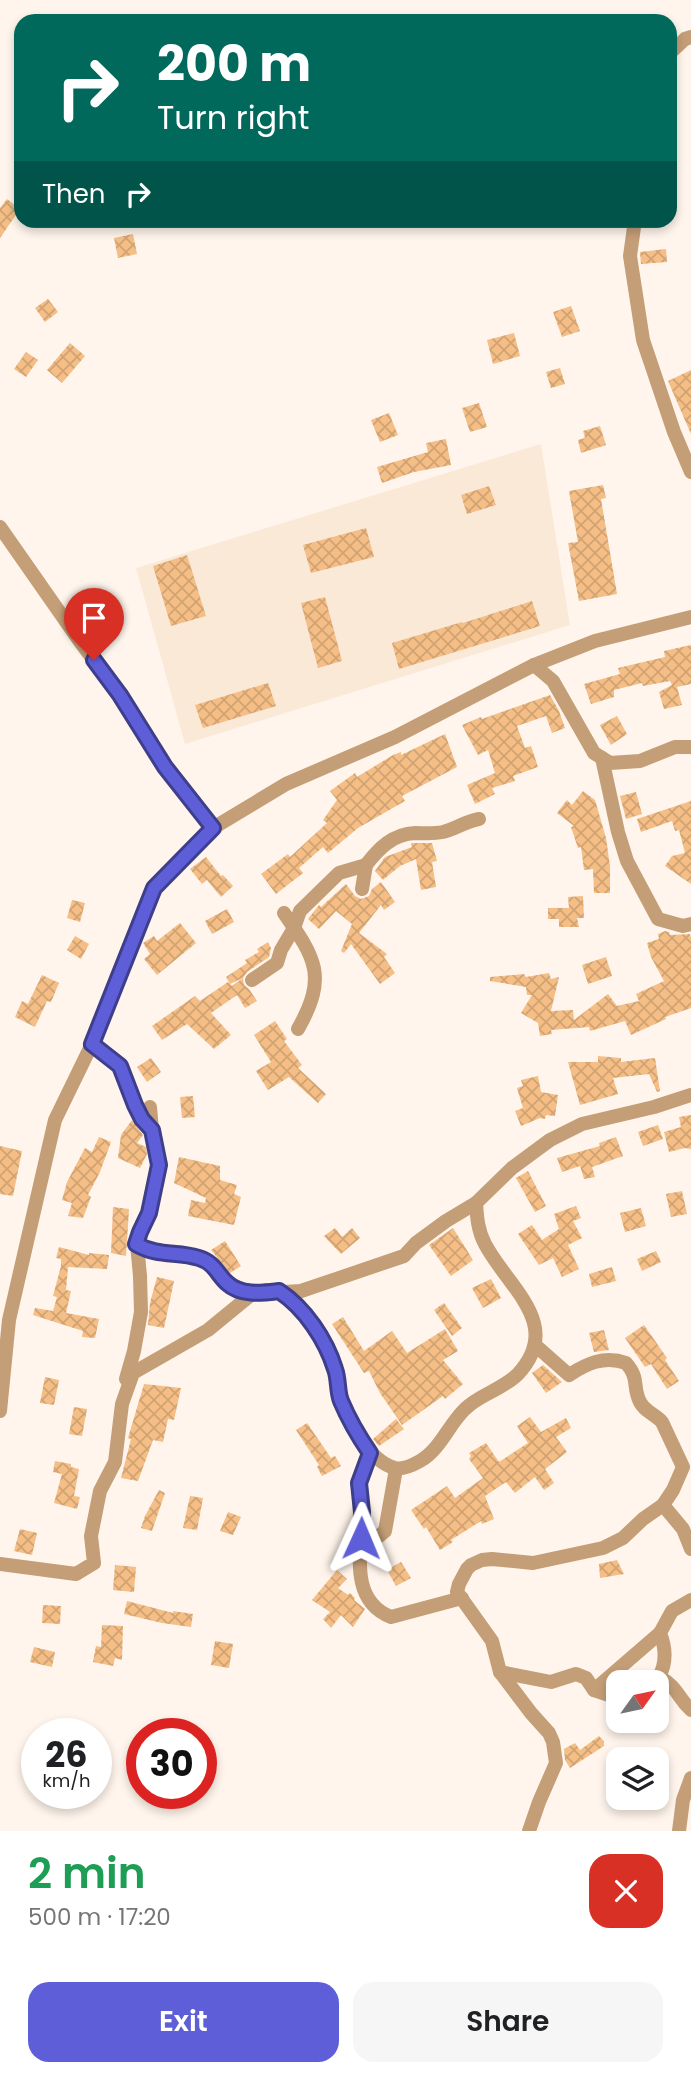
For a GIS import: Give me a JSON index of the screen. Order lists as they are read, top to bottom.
{
  "north": "top right",
  "page": {
    "turn": ["200 m", "Turn right"],
    "then": "Then",
    "speed": "26 km/h",
    "limit": "30",
    "heading": ["2 min", "500 m · 17:20"],
    "buttons": ["Exit", "Share"]
  }
}
